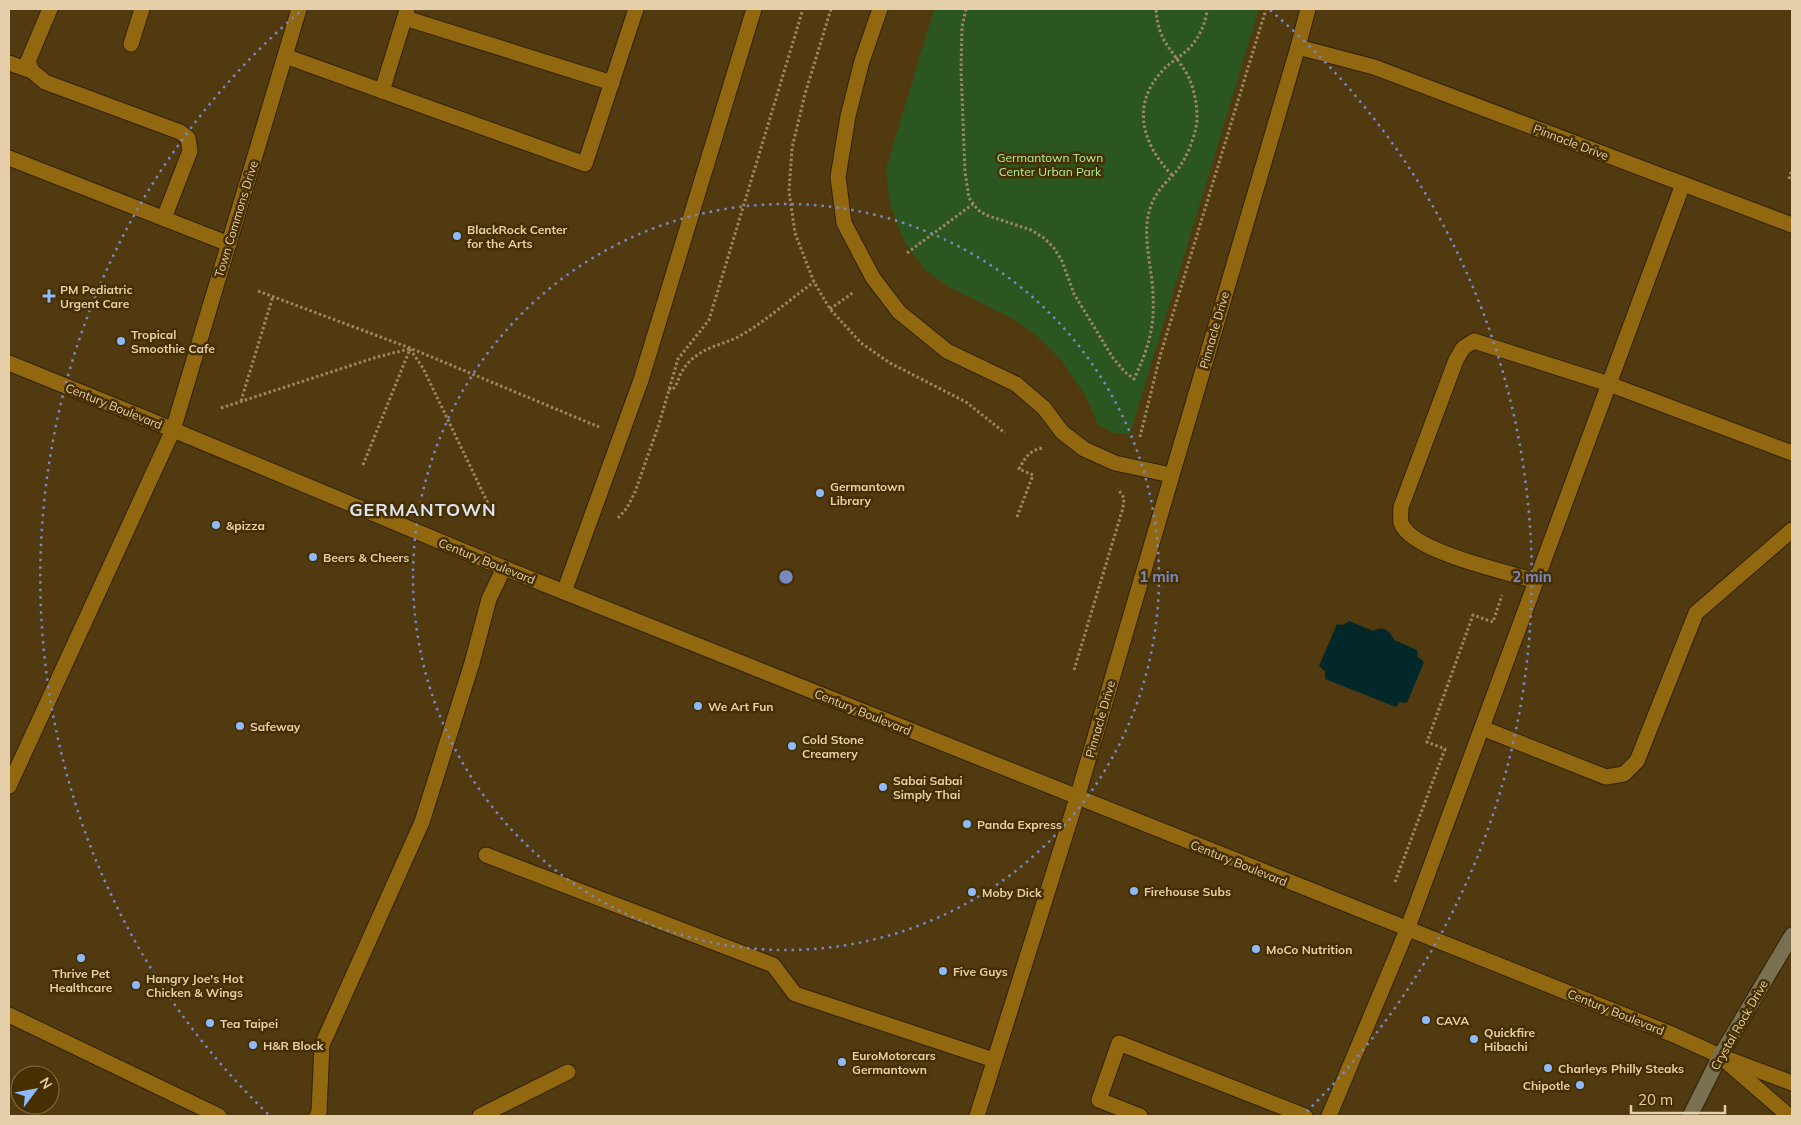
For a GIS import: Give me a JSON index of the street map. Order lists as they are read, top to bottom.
{
  "streets": {
    "main road": ["Crystal Rock Drive"],
    "street": ["Pinnacle Drive", "Town Commons Drive", "Century Boulevard"]
  },
  "crossings": [
    ["Pinnacle Drive", "Century Boulevard"],
    ["Town Commons Drive", "Century Boulevard"],
    ["Century Boulevard", "Crystal Rock Drive"]
  ],
  "districts": ["GERMANTOWN"],
  "parks": ["Germantown Town Center Urban Park"],
  "places": {
    "other": [
      "BlackRock Center for the Arts",
      "Tropical Smoothie Cafe",
      "Germantown Library",
      "&pizza",
      "Beers & Cheers",
      "We Art Fun",
      "Safeway",
      "Cold Stone Creamery",
      "Sabai Sabai Simply Thai",
      "Panda Express",
      "Firehouse Subs",
      "Moby Dick",
      "MoCo Nutrition",
      "Thrive Pet Healthcare",
      "Five Guys",
      "Hangry Joe's Hot Chicken & Wings",
      "CAVA",
      "Tea Taipei",
      "Quickfire Hibachi",
      "H&R Block",
      "EuroMotorcars Germantown",
      "Charleys Philly Steaks",
      "Chipotle"
    ],
    "health": ["PM Pediatric Urgent Care"]
  },
  "scale_bar": "20 m",
  "north": "top right",
  "rings": ["1 min", "2 min"]
}
